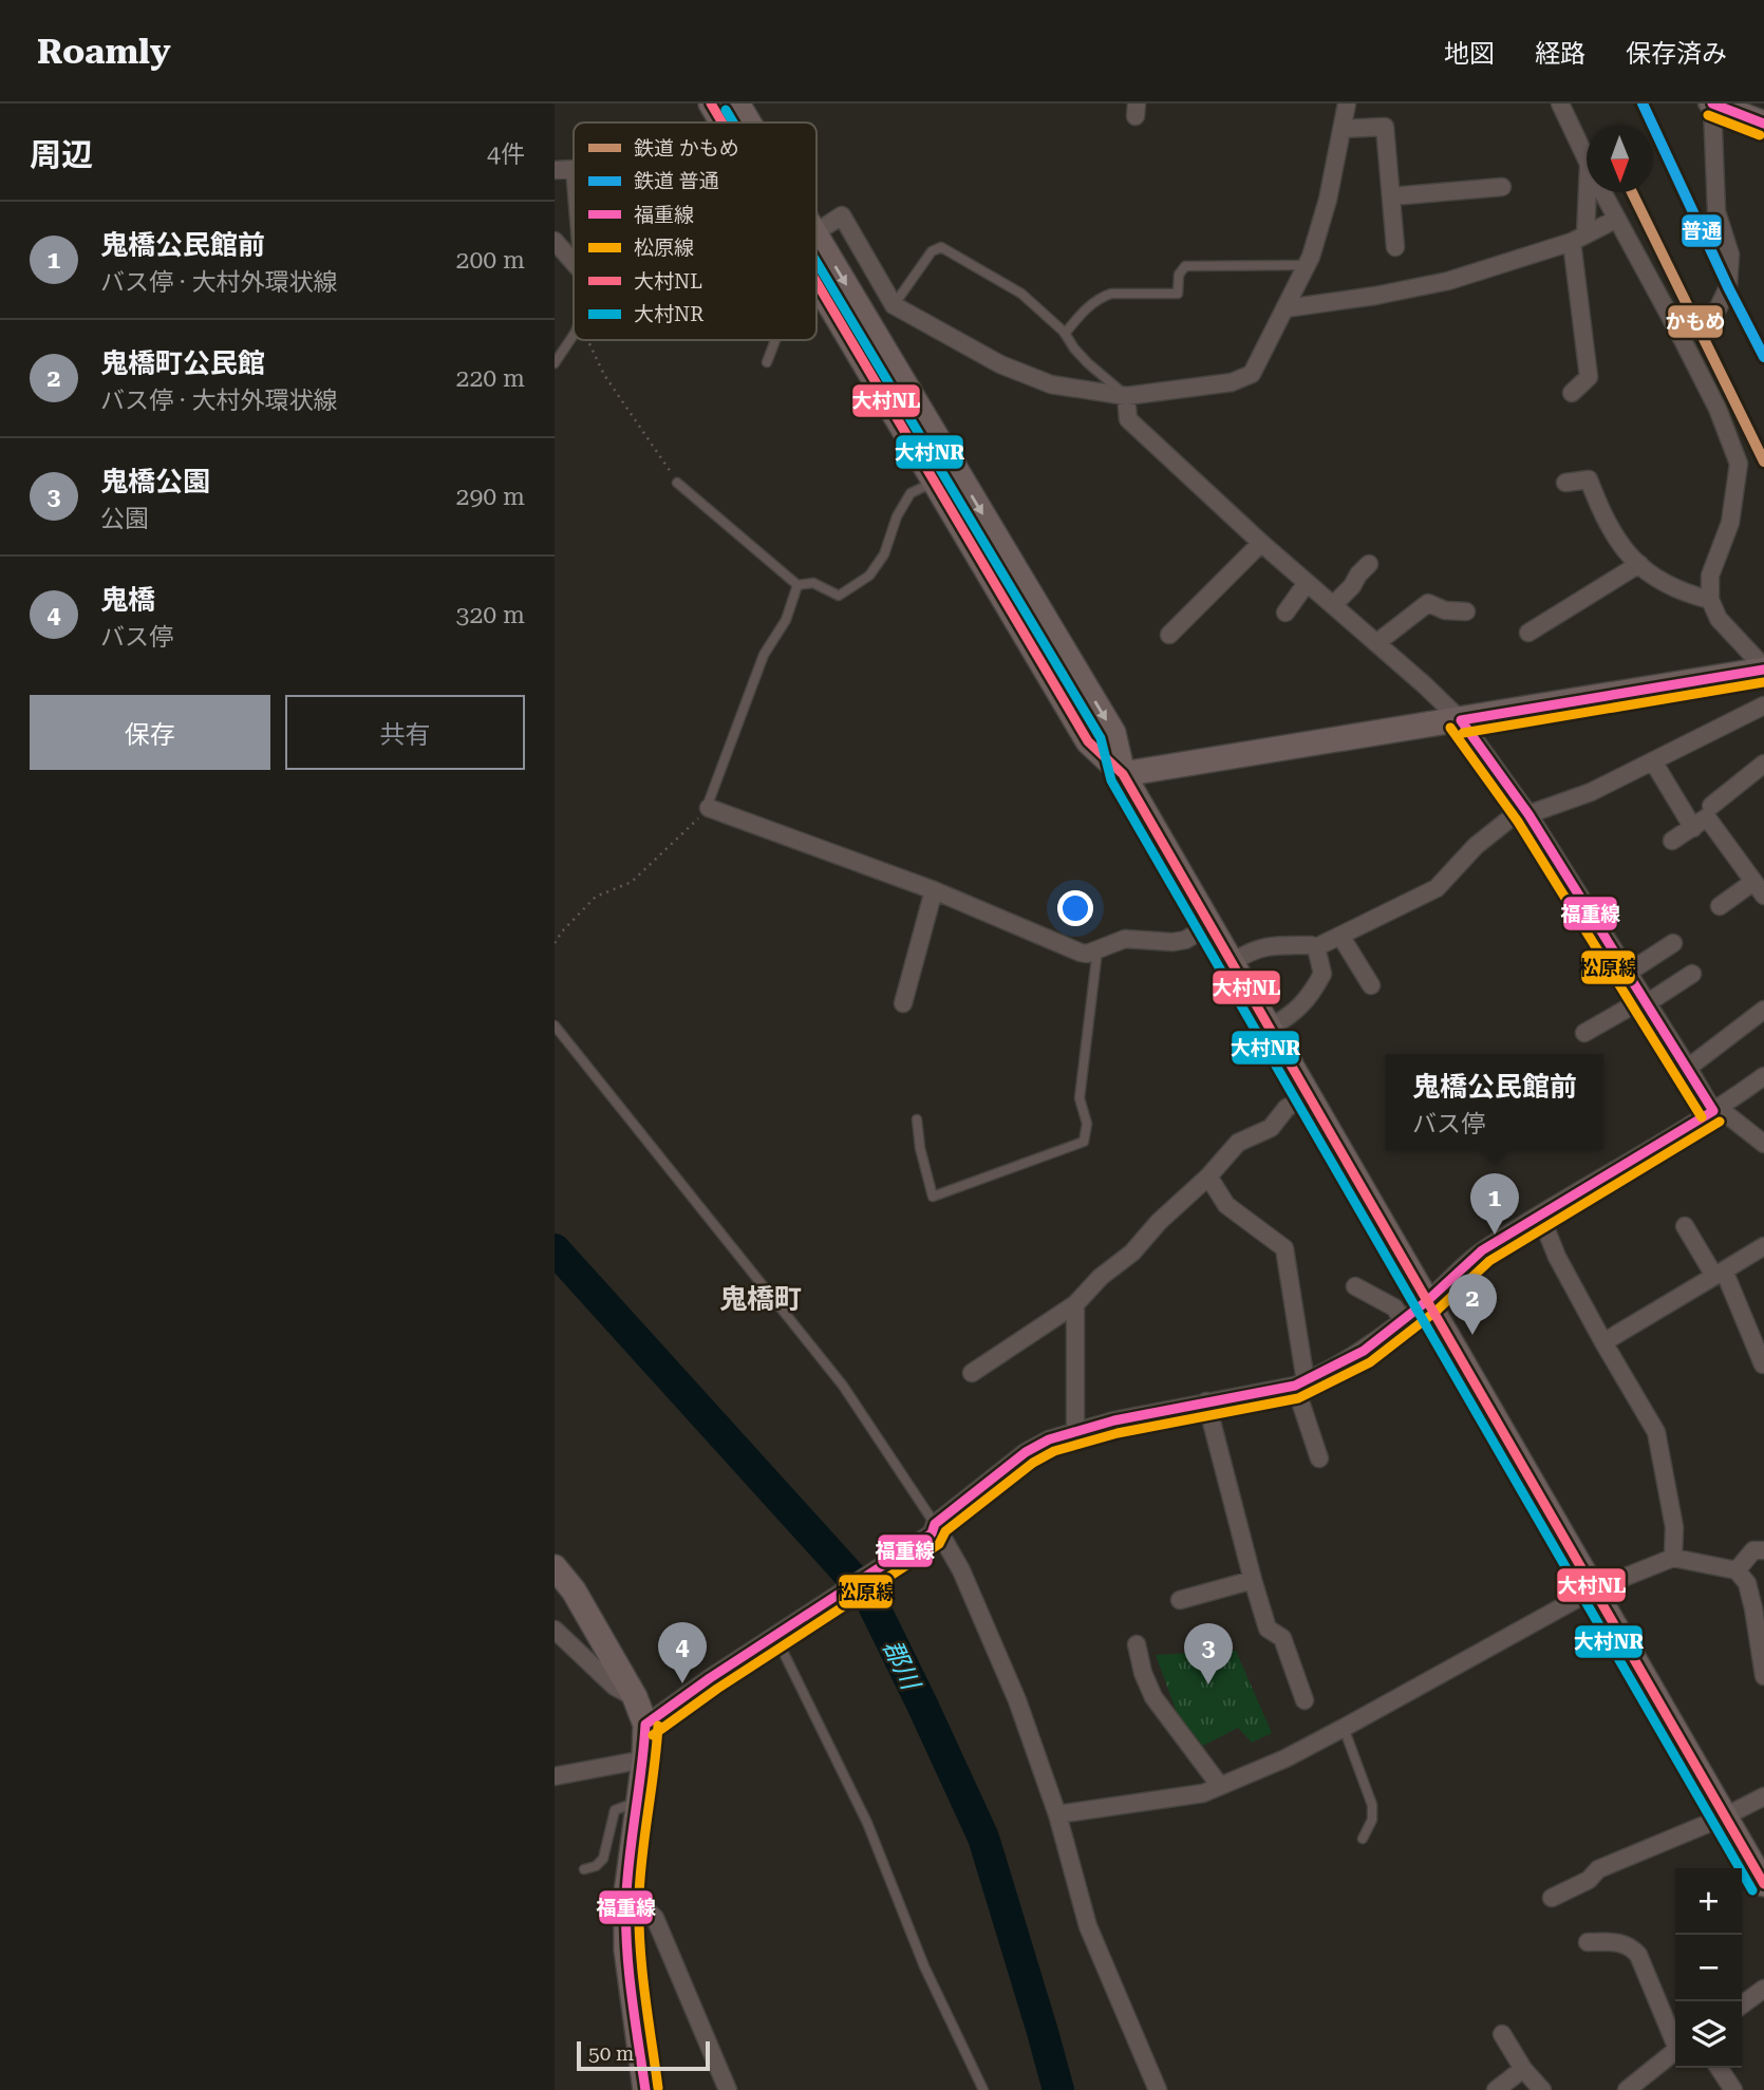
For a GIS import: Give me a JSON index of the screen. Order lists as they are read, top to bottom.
{
  "districts": ["鬼橋町"],
  "water": ["郡川"],
  "lines": [
    "rail line 普通",
    "transit line 福重線",
    "transit line 大村NL",
    "transit line 大村NR",
    "transit line 松原線",
    "rail line かもめ"
  ],
  "legend": [
    "鉄道 かもめ",
    "鉄道 普通",
    "福重線",
    "松原線",
    "大村NL",
    "大村NR"
  ],
  "scale_bar": "50 m",
  "north": "bottom",
  "page": {
    "header": "Roamly",
    "nav": ["地図", "経路", "保存済み"],
    "heading": ["周辺", "4件"],
    "list": [
      {
        "mark": "1",
        "name": "鬼橋公民館前",
        "note": "バス停 · 大村外環状線",
        "value": "200 m"
      },
      {
        "mark": "2",
        "name": "鬼橋町公民館",
        "note": "バス停 · 大村外環状線",
        "value": "220 m"
      },
      {
        "mark": "3",
        "name": "鬼橋公園",
        "note": "公園",
        "value": "290 m"
      },
      {
        "mark": "4",
        "name": "鬼橋",
        "note": "バス停",
        "value": "320 m"
      }
    ],
    "buttons": ["保存", "共有"],
    "popup": ["鬼橋公民館前", "バス停"],
    "pins": [
      "1",
      "2",
      "4",
      "3"
    ],
    "map_buttons": ["+", "−"],
    "scale": "50 m"
  }
}
